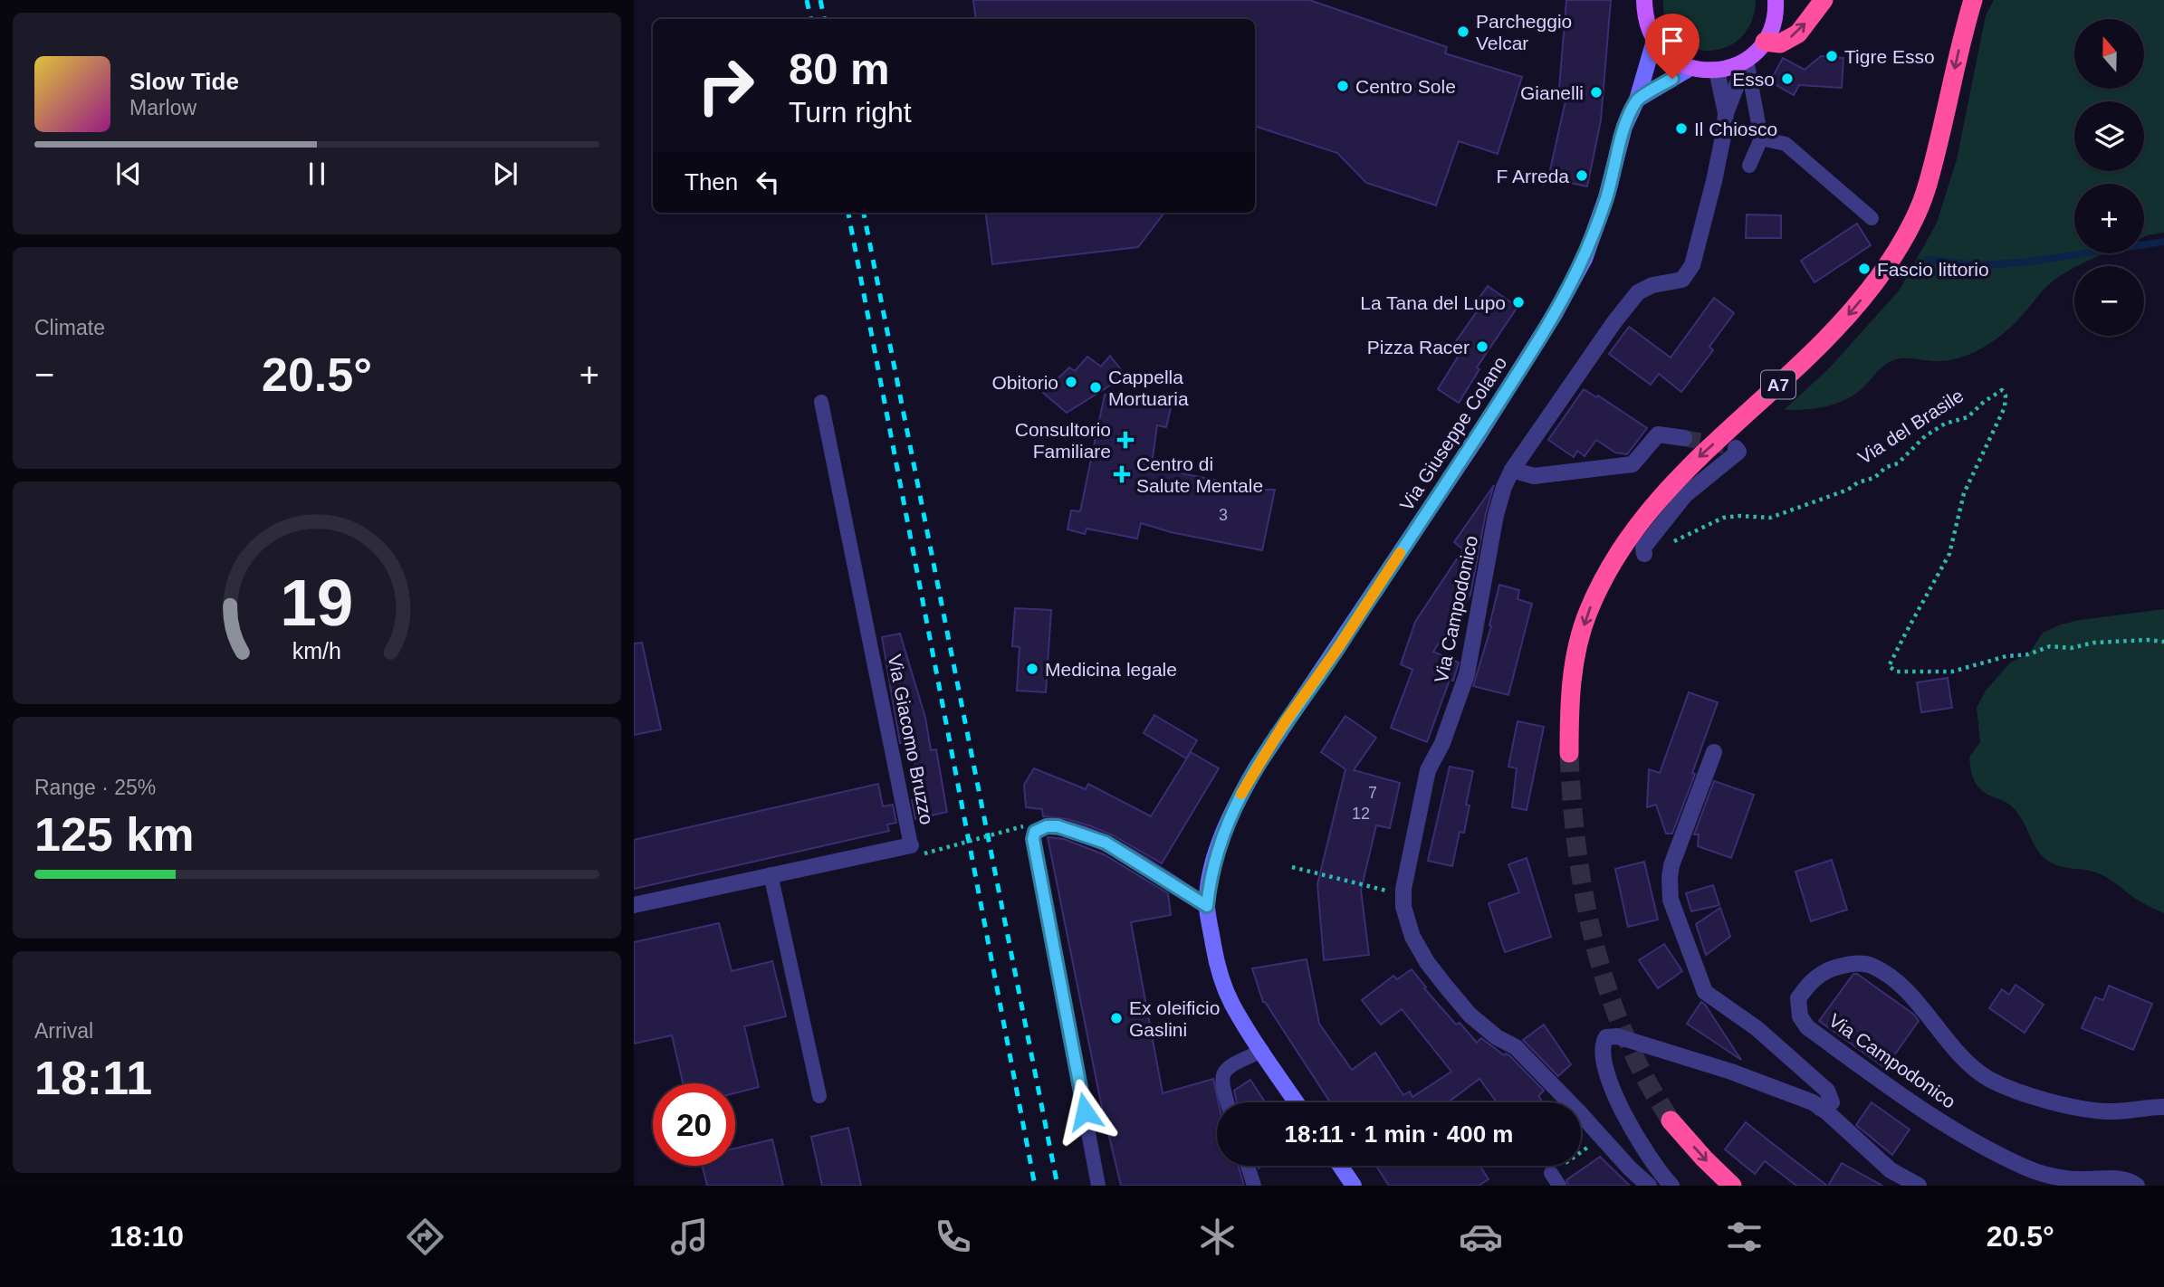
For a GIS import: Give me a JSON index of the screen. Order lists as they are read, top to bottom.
{
  "streets": {
    "highway": ["A7"],
    "main road": ["Via Giuseppe Colano"],
    "street": ["Via Campodonico", "Via Giacomo Bruzzo"],
    "path": ["Via del Brasile"]
  },
  "places": {
    "other": [
      "Parcheggio Velcar",
      "Tigre Esso",
      "Esso",
      "Centro Sole",
      "Gianelli",
      "Il Chiosco",
      "F Arreda",
      "Fascio littorio",
      "La Tana del Lupo",
      "Pizza Racer",
      "Obitorio",
      "Cappella Mortuaria",
      "Medicina legale",
      "Ex oleificio Gaslini"
    ],
    "health": ["Consultorio Familiare", "Centro di Salute Mentale"]
  },
  "house_numbers": ["3", "7", "12"],
  "north": "top",
  "page": {
    "map_buttons": ["+", "−"],
    "turn": ["80 m", "Turn right"],
    "song": ["Slow Tide", "Marlow"],
    "then": "Then",
    "tile": [
      "Climate",
      ["Range · 25%", "125 km"],
      ["Arrival", "18:11"]
    ],
    "heat": ["−", "20.5°", "+"],
    "limit": "20",
    "trip": "18:11 · 1 min · 400 m",
    "tabs": ["18:10", "20.5°"],
    "gauge": ["19", "km/h"]
  }
}
